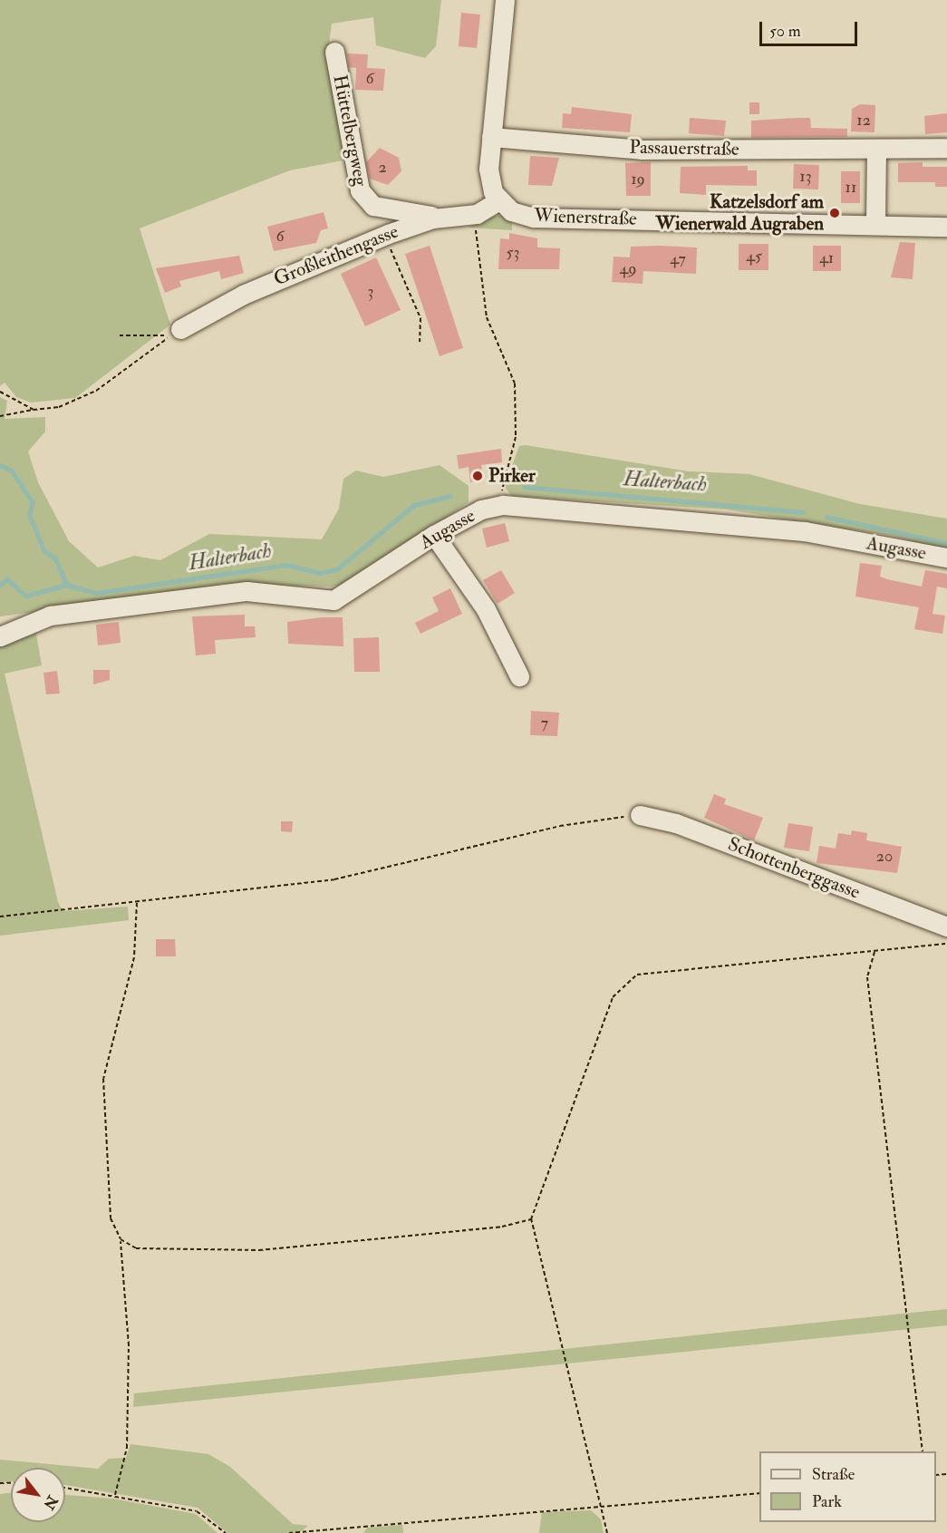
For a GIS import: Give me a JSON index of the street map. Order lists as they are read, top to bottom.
{
  "streets": {
    "street": [
      "Hüttelbergweg",
      "Passauerstraße",
      "Wienerstraße",
      "Großleithengasse",
      "Augasse",
      "Schottenberggasse"
    ]
  },
  "crossings": [
    ["Hüttelbergweg", "Großleithengasse"],
    ["Wienerstraße", "Großleithengasse"]
  ],
  "water": ["Halterbach"],
  "places": ["Katzelsdorf am Wienerwald Augraben", "Pirker"],
  "house_numbers": [
    "6",
    "12",
    "2",
    "13",
    "19",
    "11",
    "6",
    "53",
    "45",
    "41",
    "47",
    "49",
    "3",
    "7",
    "20"
  ],
  "legend": ["Straße", "Park"],
  "scale_bar": "50 m",
  "north": "bottom right"
}
